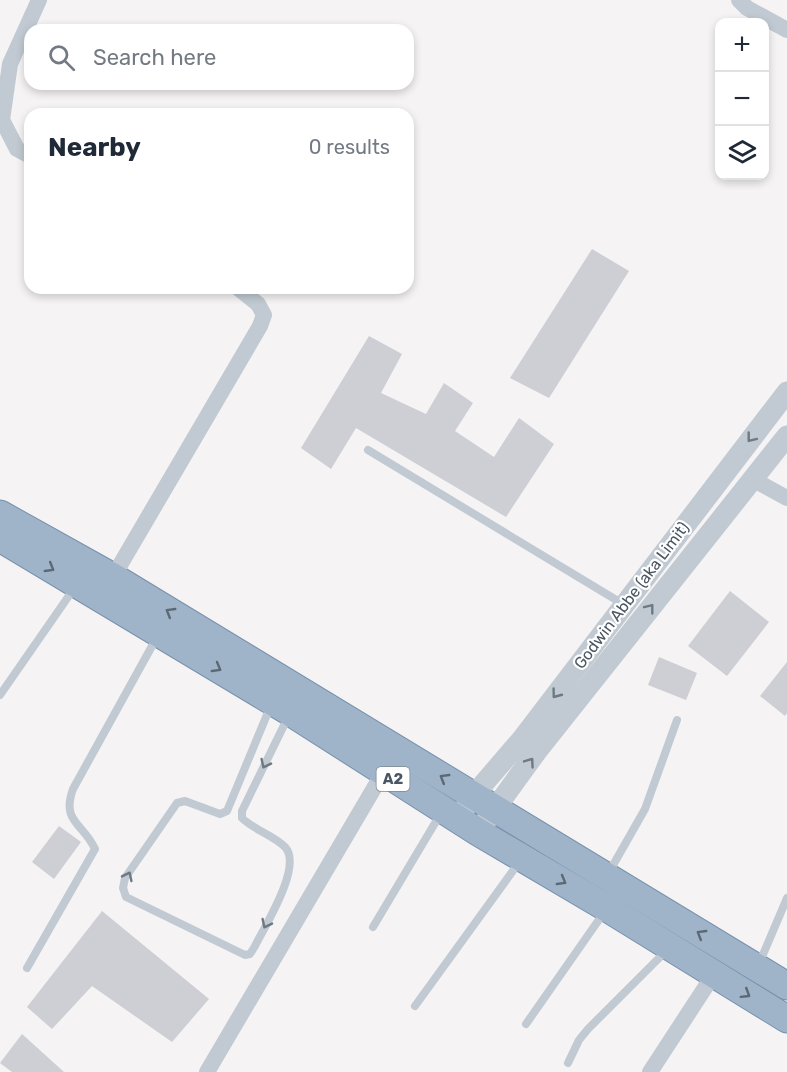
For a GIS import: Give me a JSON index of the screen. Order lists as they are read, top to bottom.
{
  "streets": {
    "highway": ["A2"],
    "street": ["Godwin Abbe (aka Limit)"]
  },
  "crossings": [
    ["Godwin Abbe (aka Limit)", "A2"]
  ],
  "page": {
    "map_buttons": ["+", "−"],
    "search": "Search here",
    "heading": ["Nearby", "0 results"]
  }
}
